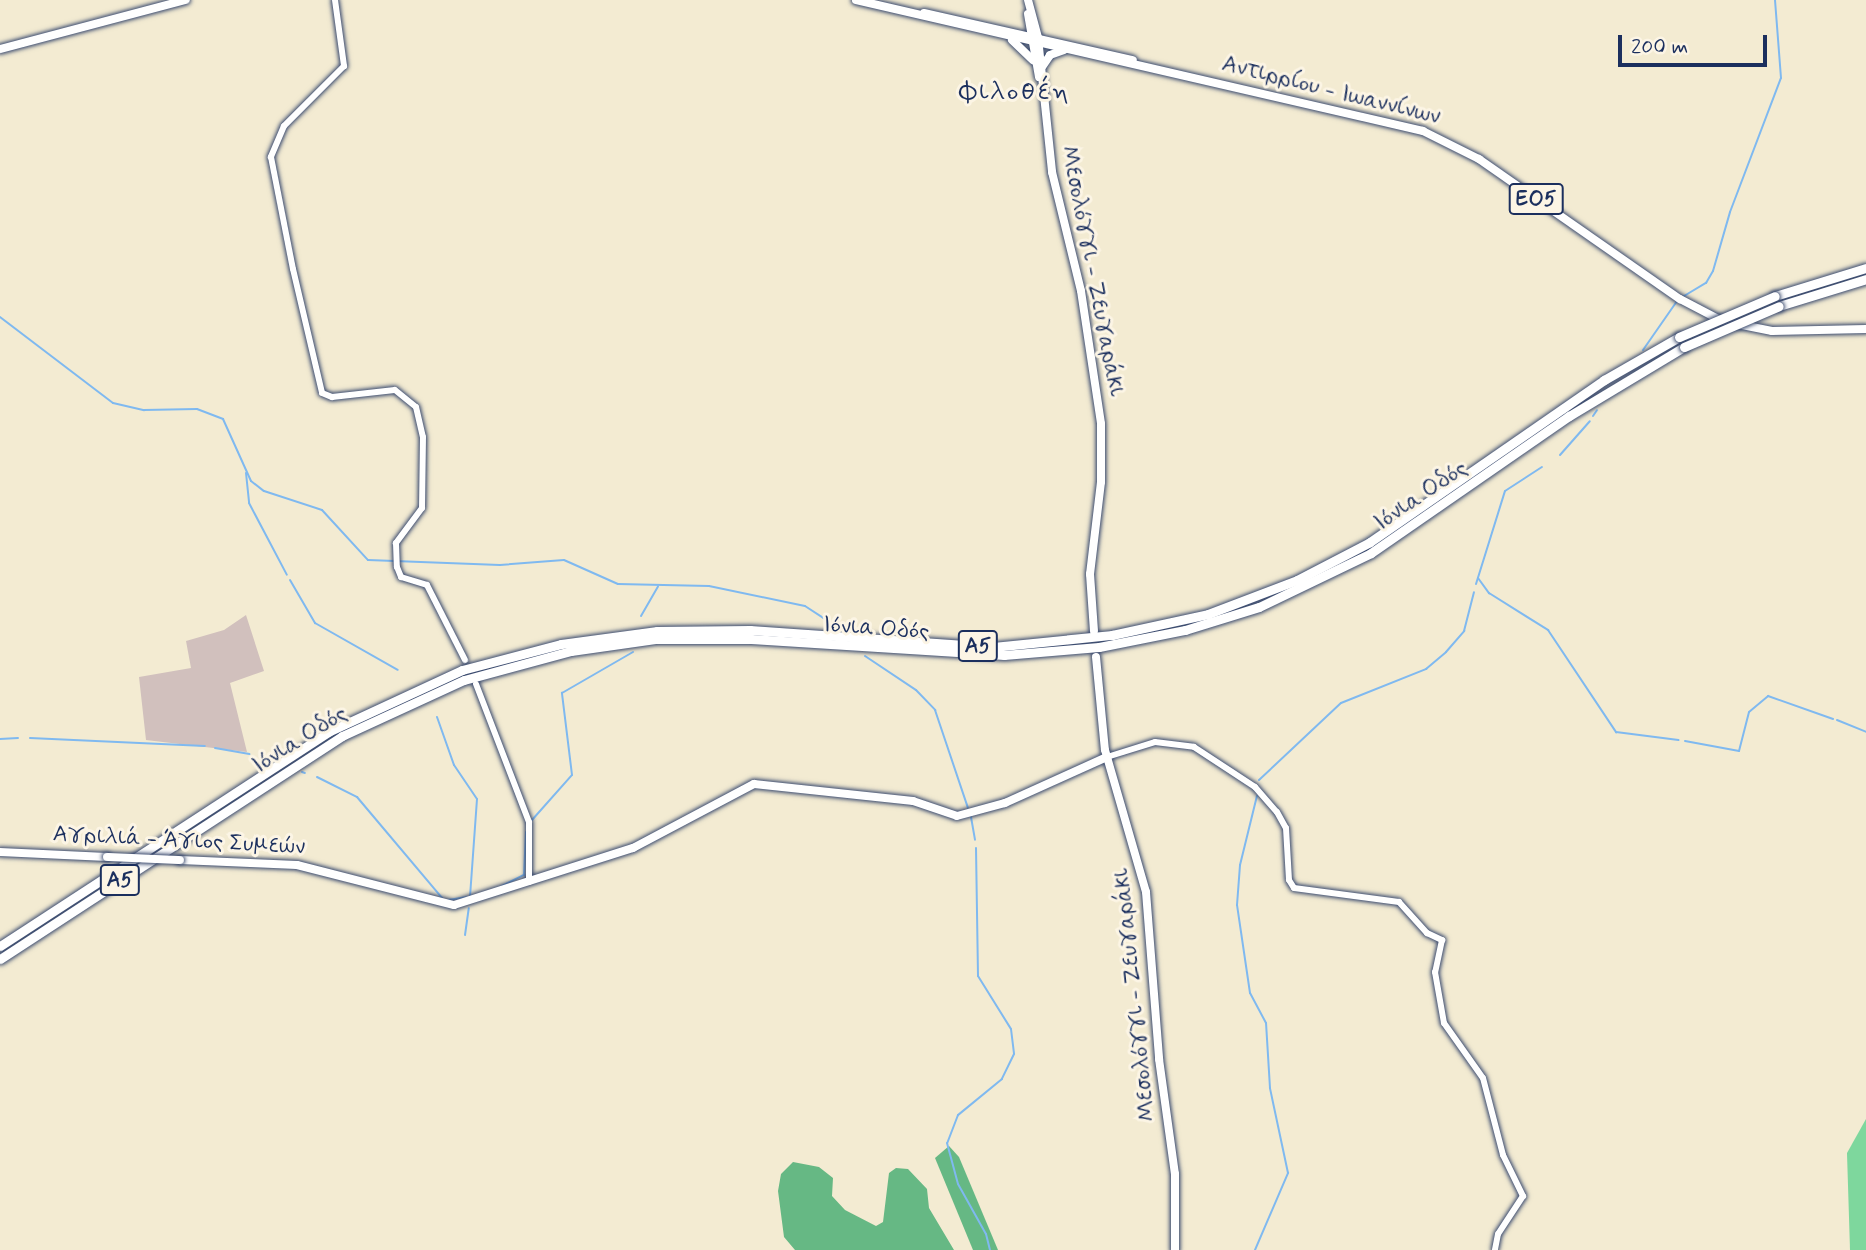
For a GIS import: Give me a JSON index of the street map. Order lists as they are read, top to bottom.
{
  "streets": {
    "highway": ["Ιόνια Οδός", "Α5"],
    "main road": [
      "Αντιρρίου - Ιωαννίνων",
      "ΕΟ5",
      "Μεσολόγγι - Ζευγαράκι",
      "Αγριλιά - Άγιος Συμεών"
    ]
  },
  "crossings": [
    ["Αντιρρίου - Ιωαννίνων", "Μεσολόγγι - Ζευγαράκι"],
    ["Μεσολόγγι - Ζευγαράκι", "Αγριλιά - Άγιος Συμεών"]
  ],
  "districts": ["Φιλοθέη"],
  "scale_bar": "200 m"
}
